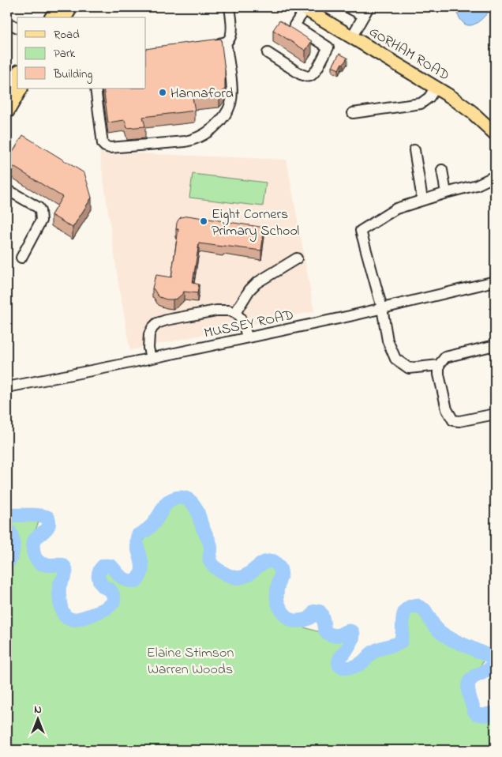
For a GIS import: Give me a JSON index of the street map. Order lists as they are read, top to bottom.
{
  "streets": {
    "main road": ["GORHAM ROAD"],
    "street": ["MUSSEY ROAD"]
  },
  "parks": ["Elaine Stimson Warren Woods"],
  "places": ["Hannaford", "Eight Corners Primary School"],
  "legend": ["Road", "Park", "Building"],
  "north": "top"
}
